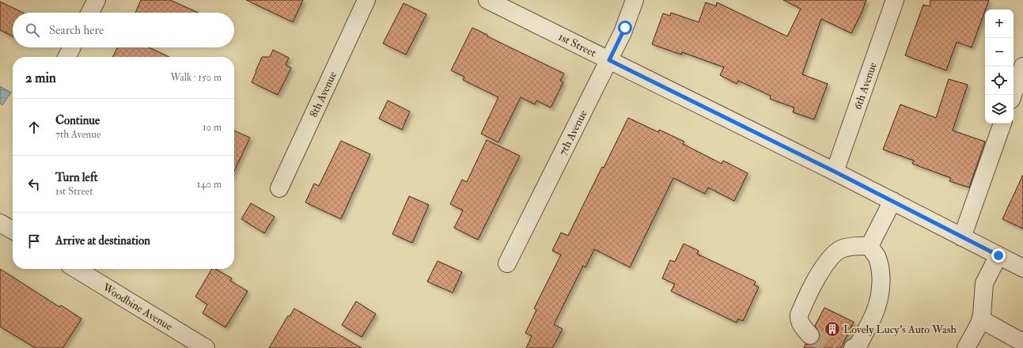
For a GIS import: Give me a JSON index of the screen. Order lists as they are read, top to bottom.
{
  "streets": {
    "street": [
      "1st Street",
      "6th Avenue",
      "8th Avenue",
      "7th Avenue",
      "Woodbine Avenue"
    ]
  },
  "crossings": [
    ["1st Street", "6th Avenue"],
    ["1st Street", "7th Avenue"]
  ],
  "places": {
    "building": ["Lovely Lucy's Auto Wash"]
  },
  "page": {
    "map_buttons": ["+", "−"],
    "search": "Search here",
    "heading": ["2 min", "Walk · 150 m"],
    "list": [
      ["Continue", "7th Avenue", "10 m"],
      ["Turn left", "1st Street", "140 m"],
      "Arrive at destination"
    ]
  }
}
